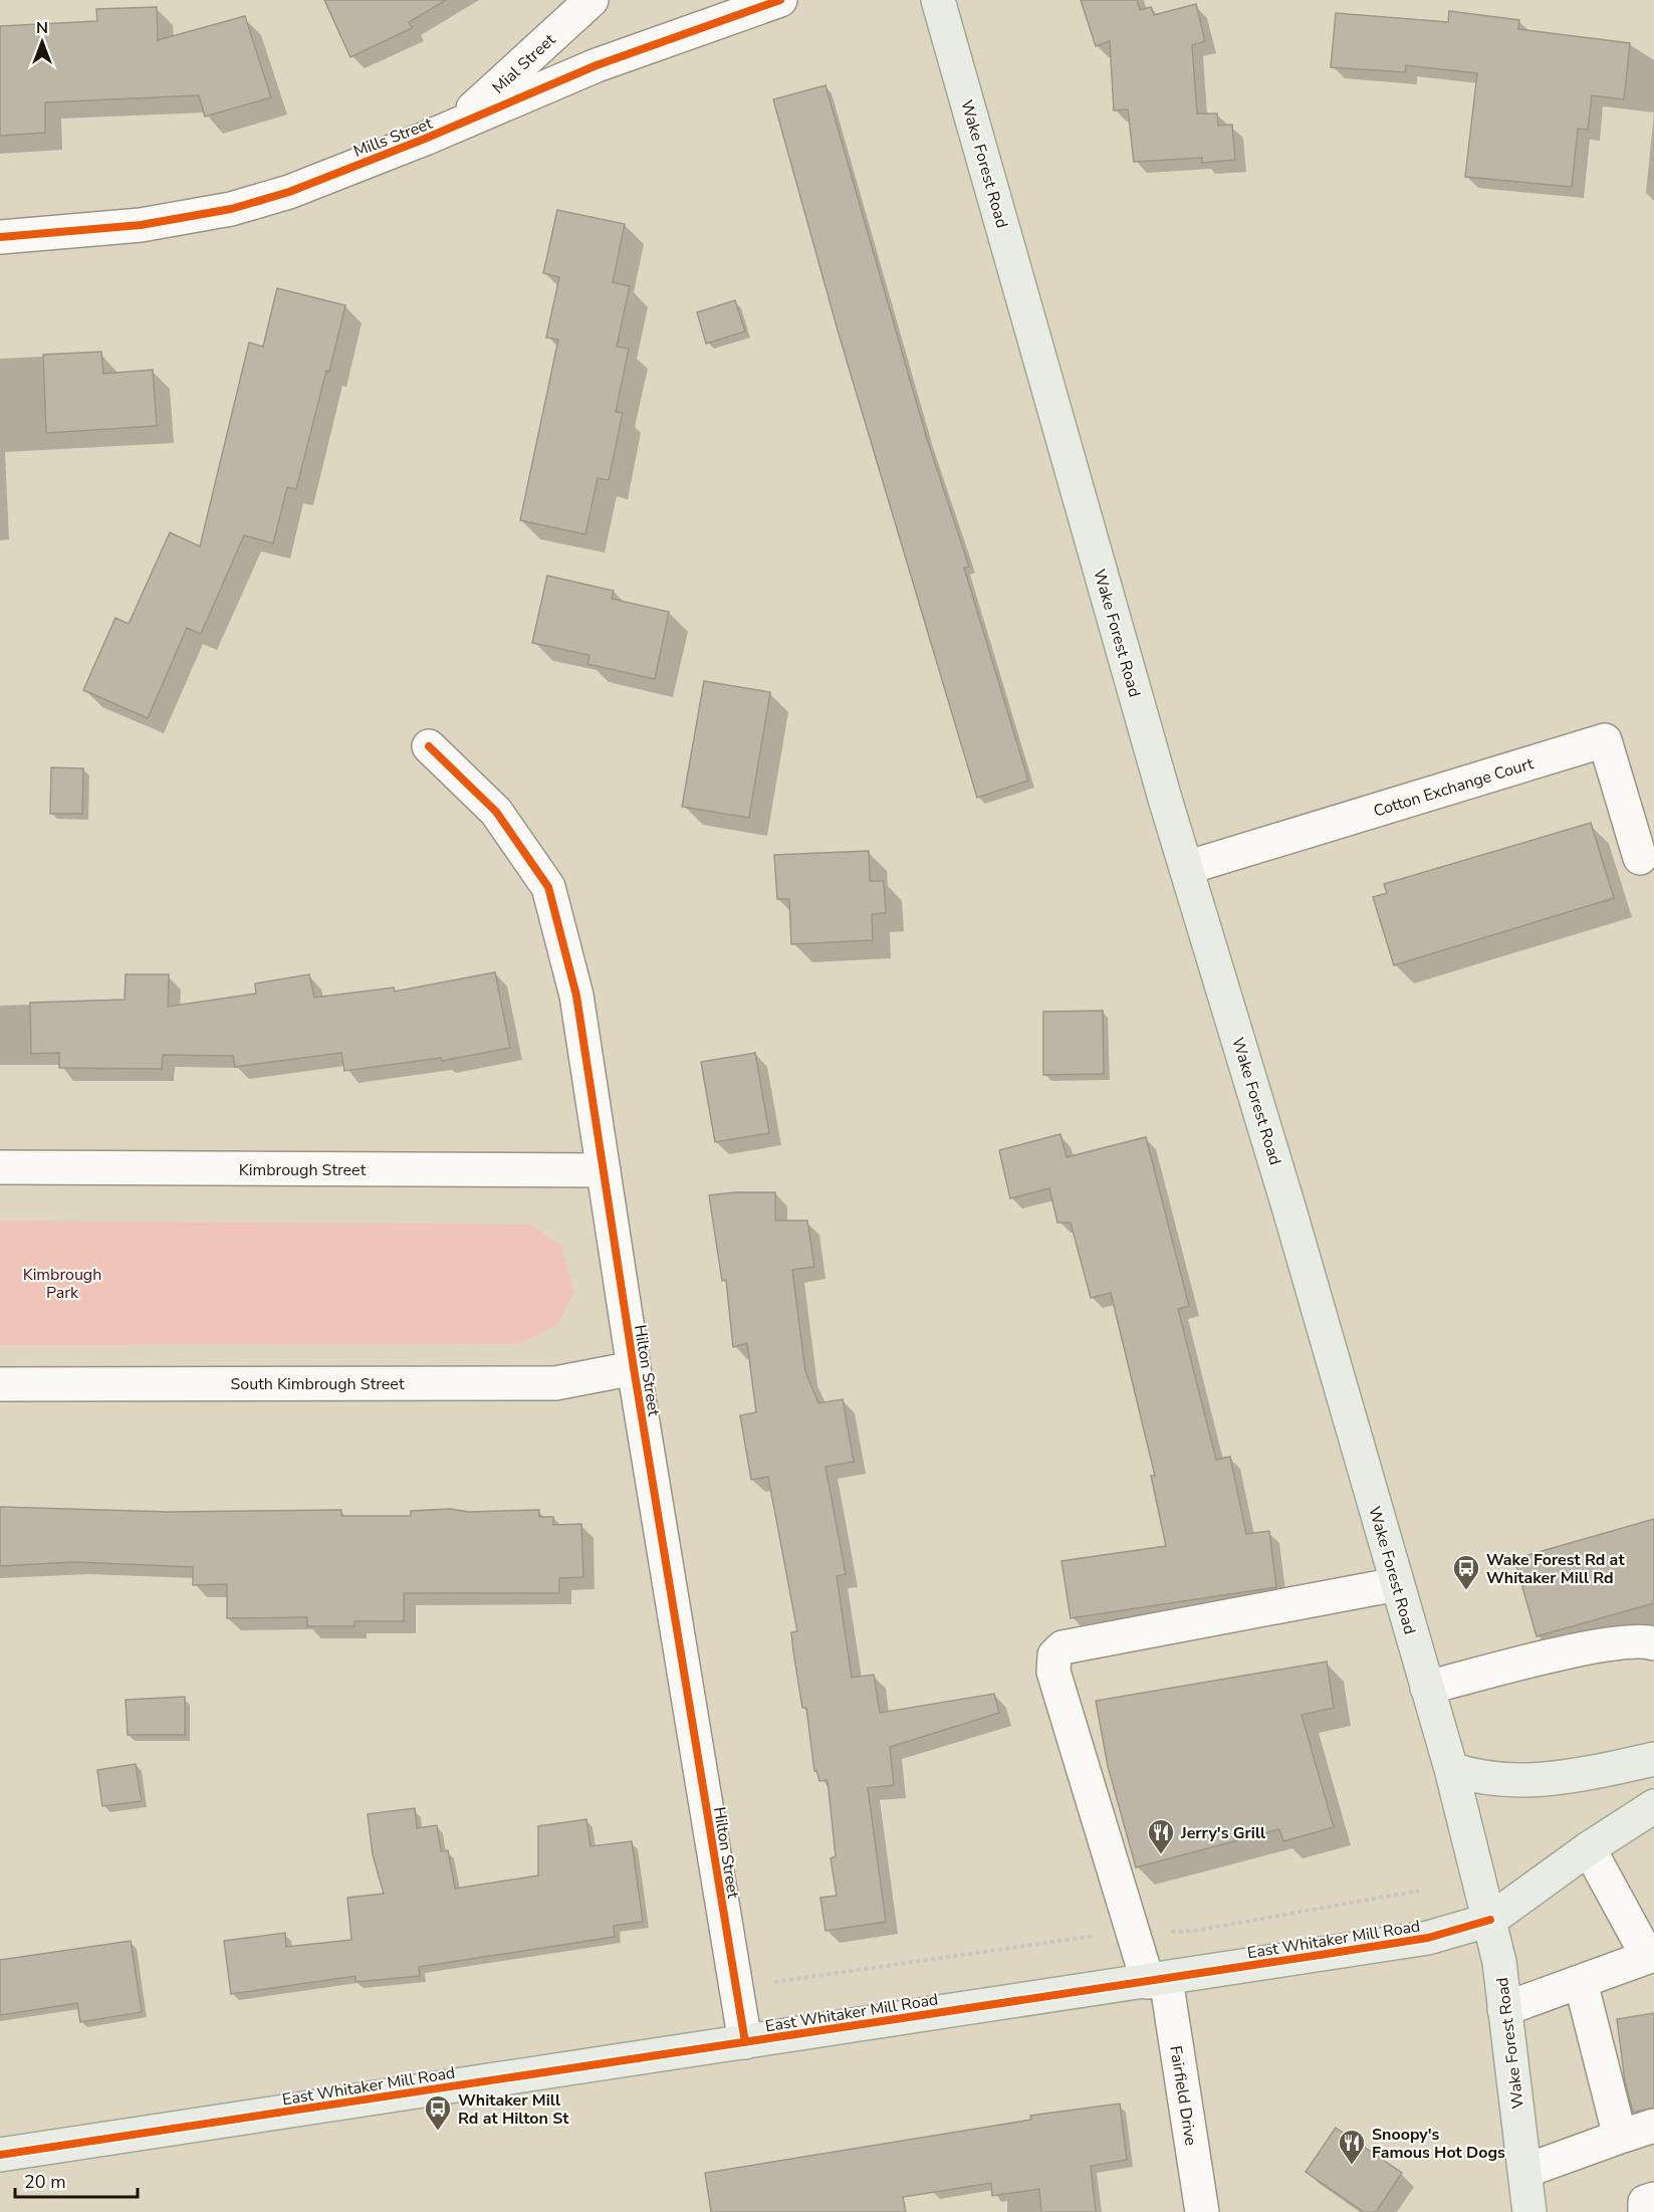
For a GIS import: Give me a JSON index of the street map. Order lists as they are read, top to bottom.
{
  "streets": {
    "main road": ["Wake Forest Road", "East Whitaker Mill Road"],
    "street": [
      "Mial Street",
      "Mills Street",
      "Cotton Exchange Court",
      "Kimbrough Street",
      "Hilton Street",
      "South Kimbrough Street",
      "Fairfield Drive"
    ]
  },
  "crossings": [
    ["Mial Street", "Mills Street"],
    ["Wake Forest Road", "Cotton Exchange Court"],
    ["Wake Forest Road", "East Whitaker Mill Road"],
    ["Wake Forest Road", "Fairfield Drive"],
    ["Kimbrough Street", "Hilton Street"],
    ["Hilton Street", "South Kimbrough Street"],
    ["Hilton Street", "East Whitaker Mill Road"],
    ["East Whitaker Mill Road", "Fairfield Drive"]
  ],
  "parks": ["Kimbrough Park"],
  "places": {
    "bus stop": ["Wake Forest Rd at Whitaker Mill Rd", "Whitaker Mill Rd at Hilton St"],
    "restaurant": ["Jerry's Grill", "Snoopy's Famous Hot Dogs"]
  },
  "scale_bar": "20 m",
  "north": "top"
}
